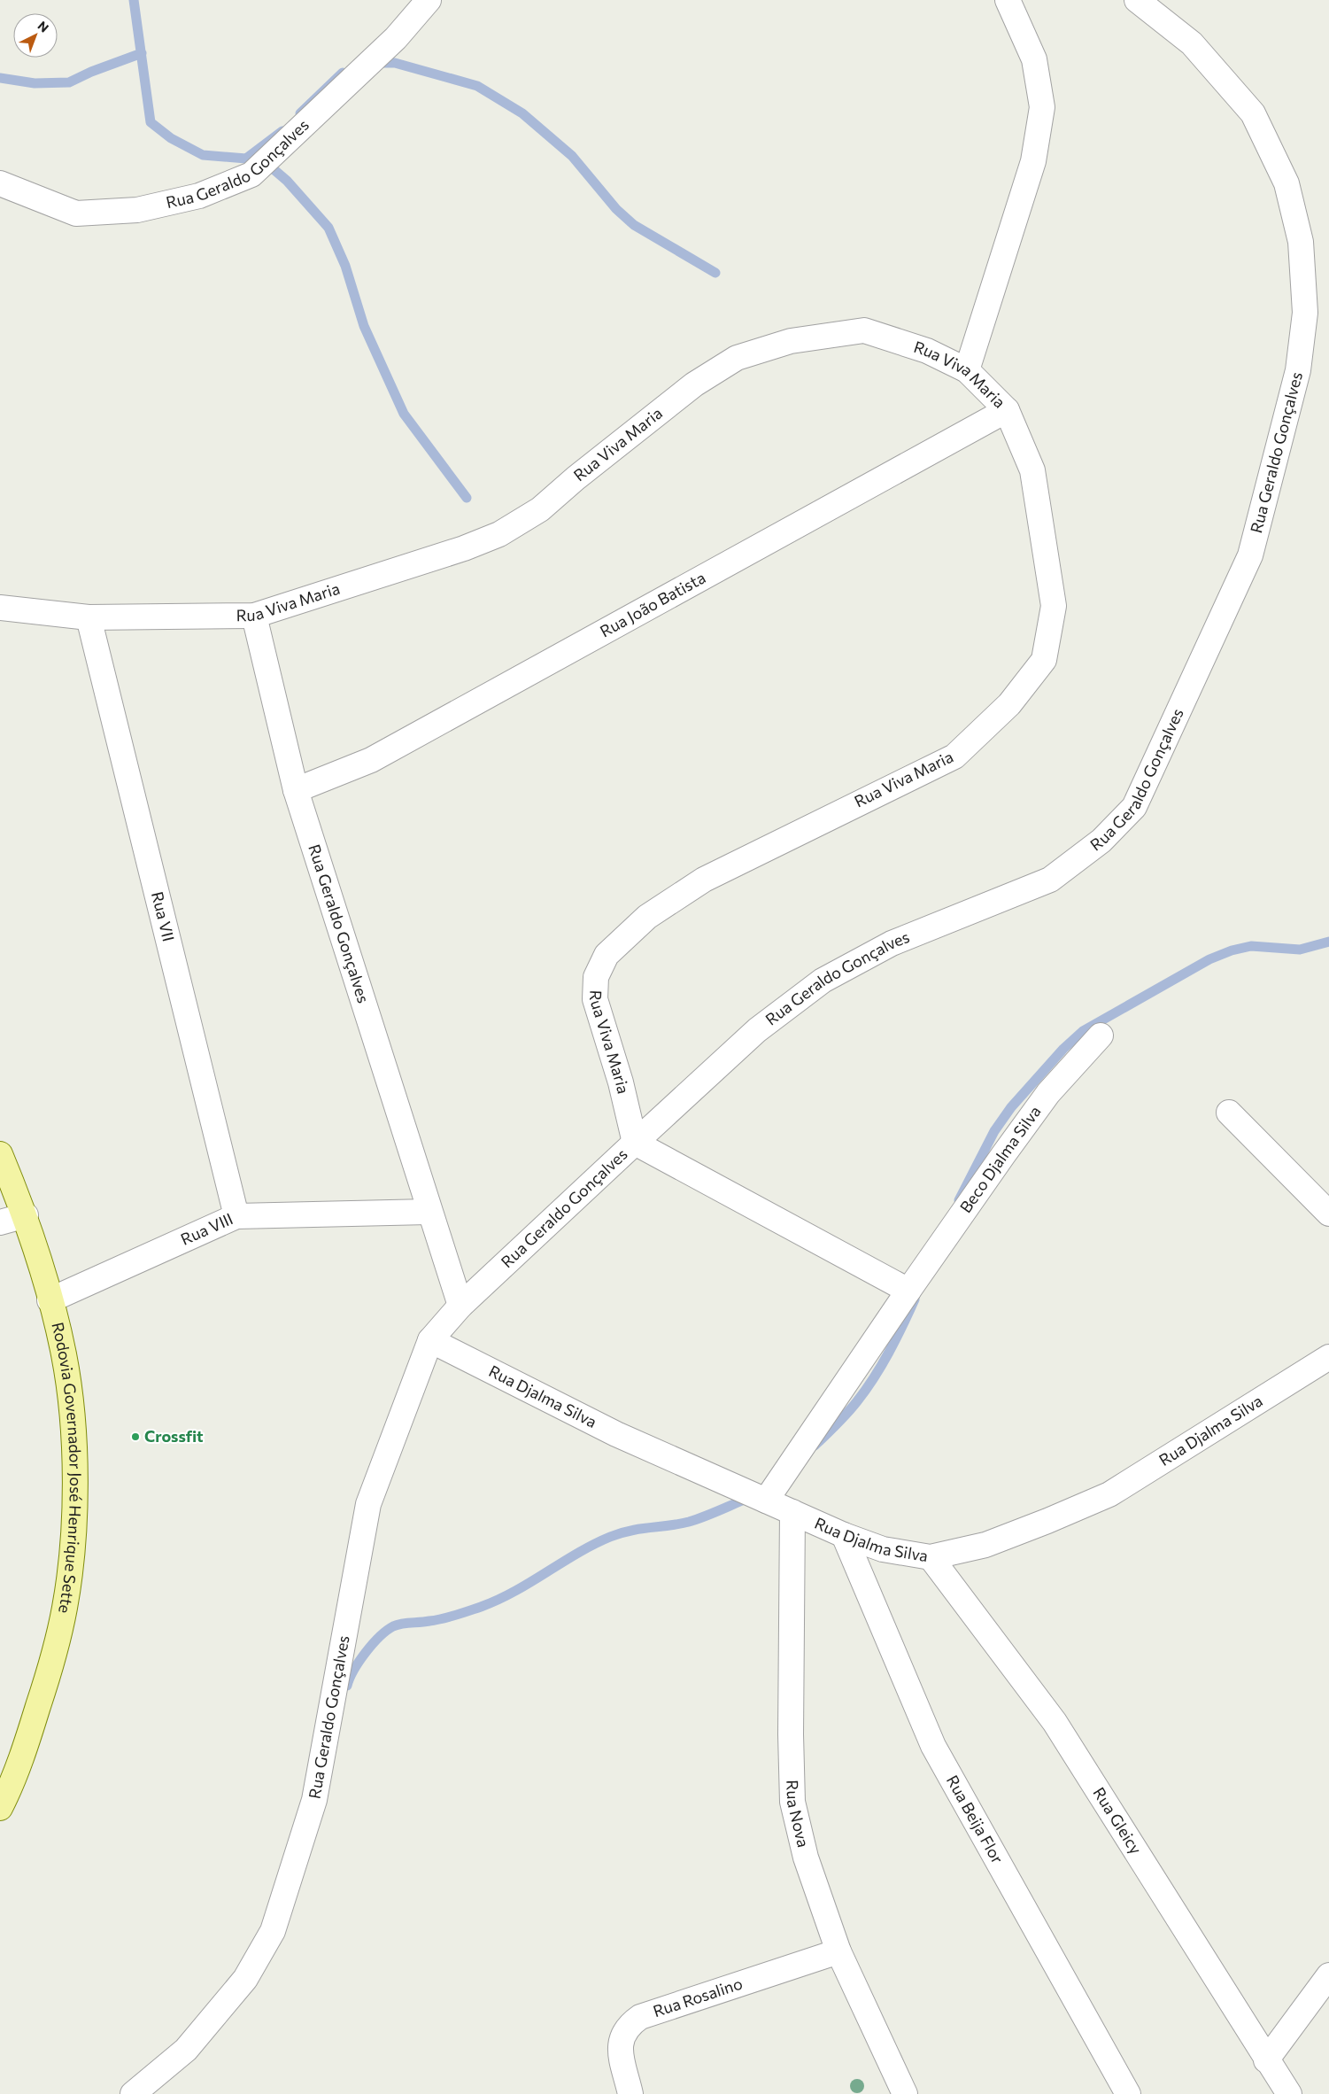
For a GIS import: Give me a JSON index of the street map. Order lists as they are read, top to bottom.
{
  "streets": {
    "main road": ["Rodovia Governador José Henrique Sette"],
    "street": [
      "Rua Geraldo Gonçalves",
      "Rua Viva Maria",
      "Rua João Batista",
      "Rua VII",
      "Beco Djalma Silva",
      "Rua VIII",
      "Rua Djalma Silva",
      "Rua Nova",
      "Rua Beija Flor",
      "Rua Gleicy",
      "Rua Rosalino"
    ]
  },
  "crossings": [
    ["Rua Geraldo Gonçalves", "Rua Viva Maria"],
    ["Rua Geraldo Gonçalves", "Rua João Batista"],
    ["Rua Geraldo Gonçalves", "Rua VIII"],
    ["Rua Geraldo Gonçalves", "Rua Djalma Silva"],
    ["Rua Viva Maria", "Rua João Batista"],
    ["Rua Viva Maria", "Rua VII"],
    ["Rua VII", "Rua VIII"],
    ["Beco Djalma Silva", "Rua Djalma Silva"],
    ["Rua VIII", "Rodovia Governador José Henrique Sette"],
    ["Rua Djalma Silva", "Rua Nova"],
    ["Rua Djalma Silva", "Rua Beija Flor"],
    ["Rua Djalma Silva", "Rua Gleicy"],
    ["Rua Nova", "Rua Rosalino"]
  ],
  "places": ["Crossfit"],
  "north": "top right"
}
